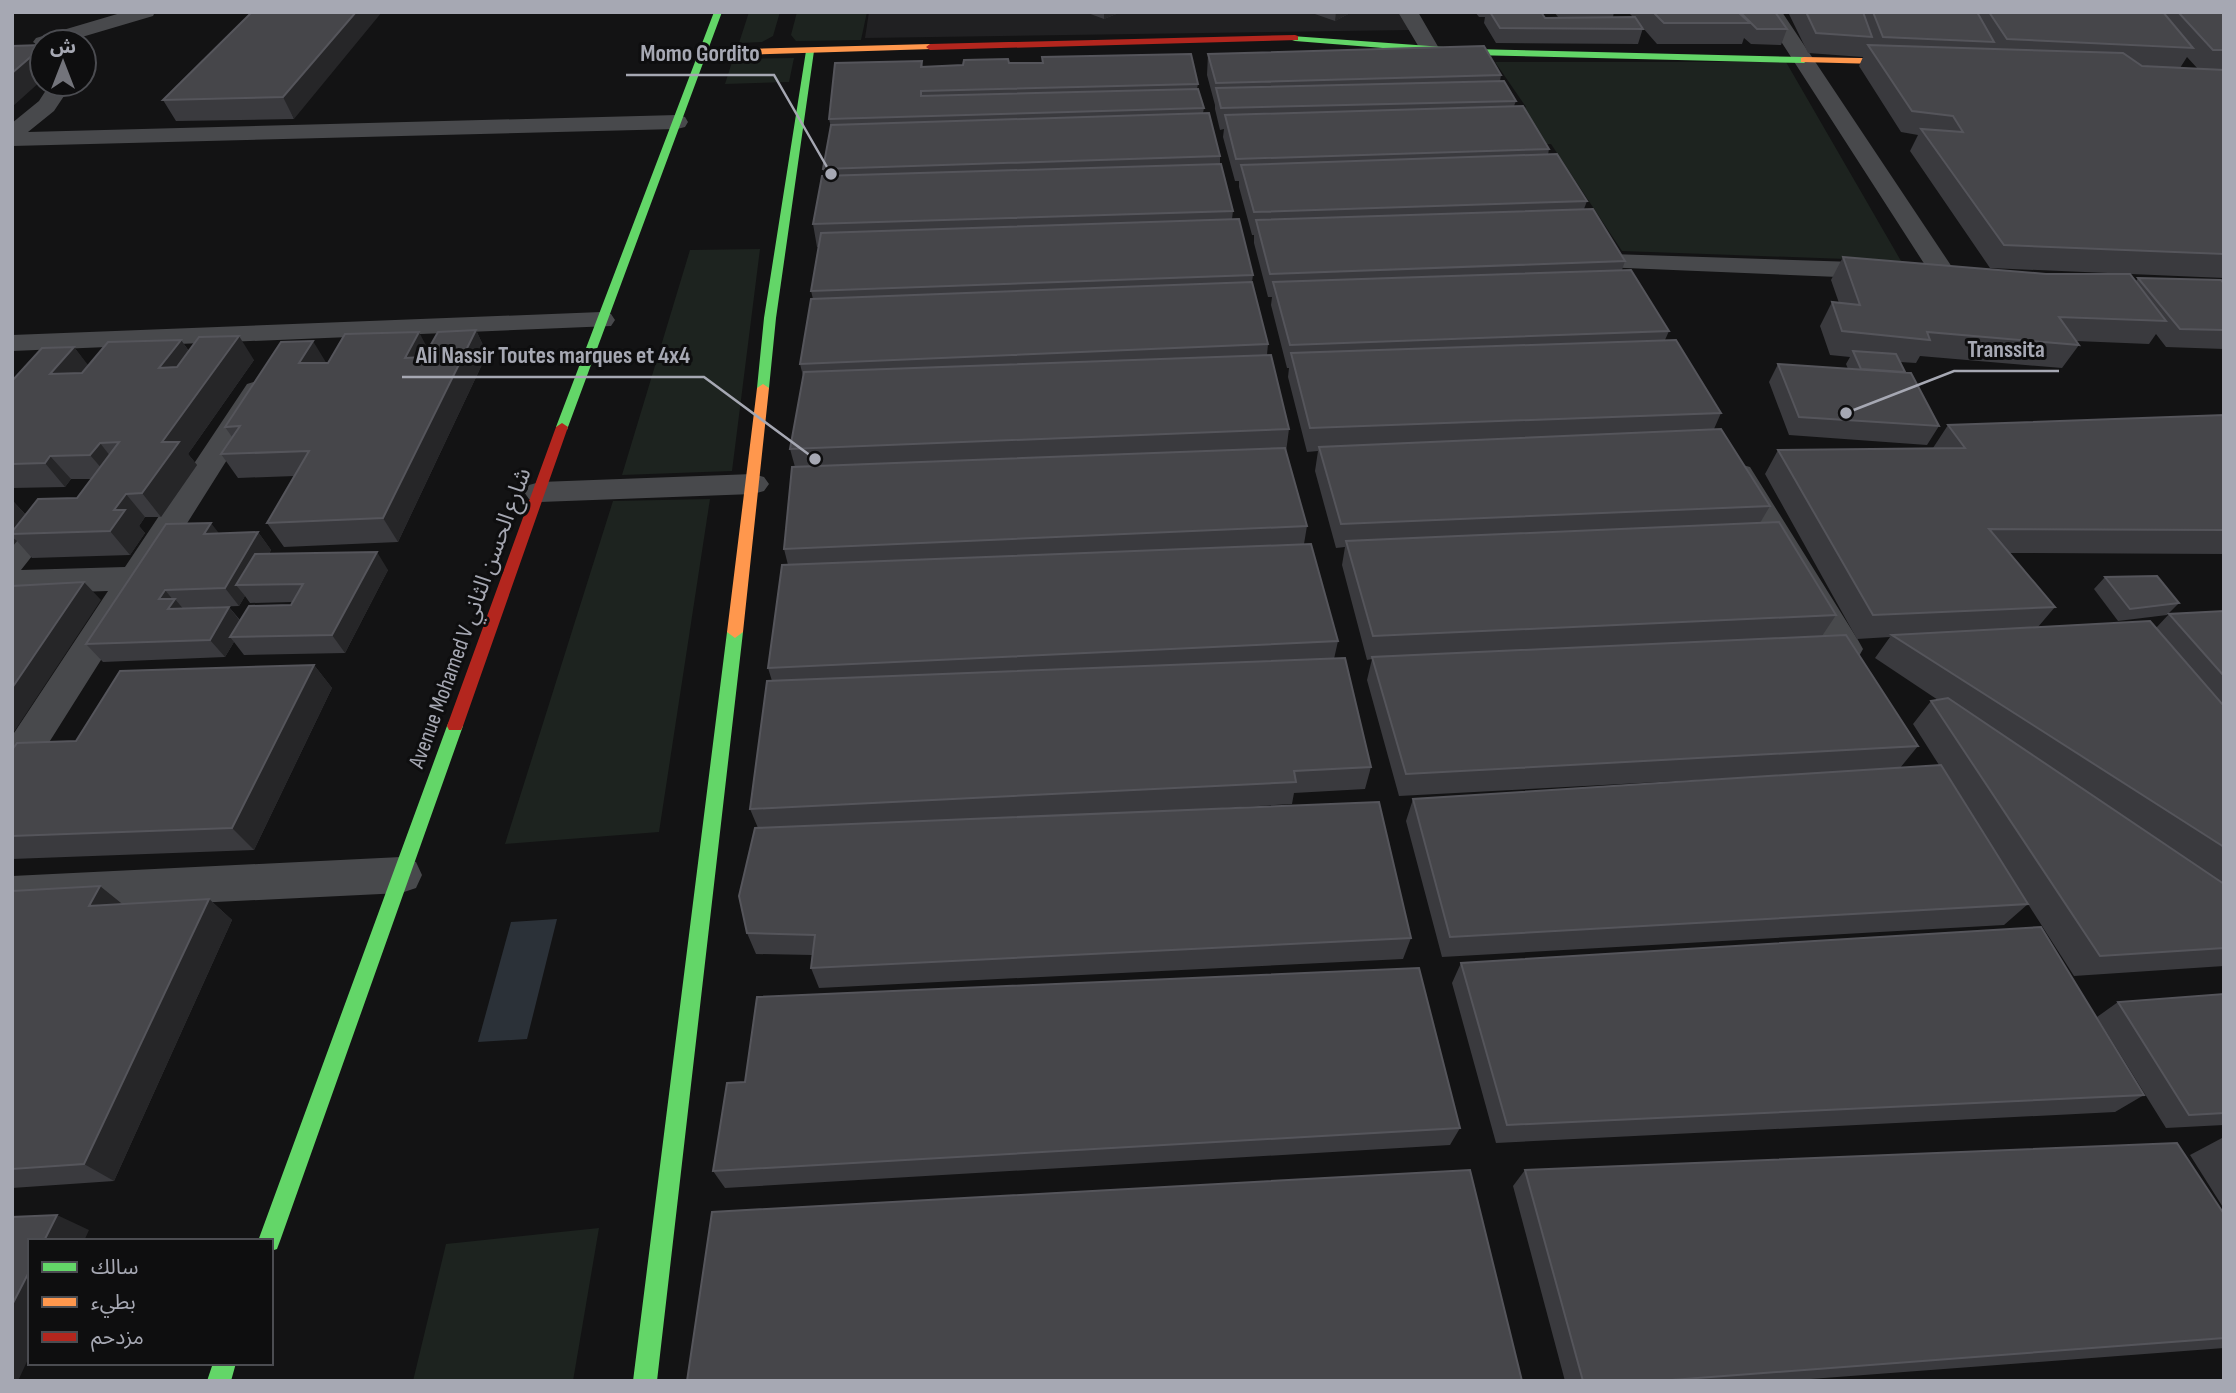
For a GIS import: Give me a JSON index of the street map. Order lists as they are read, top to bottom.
{
  "streets": {
    "street": ["Avenue Mohamed V شارع الحسن الثاني"]
  },
  "places": ["Momo Gordito", "Transsita", "Ali Nassir Toutes marques et 4x4"],
  "legend": ["سالك", "بطيء", "مزدحم"],
  "north": "top"
}
